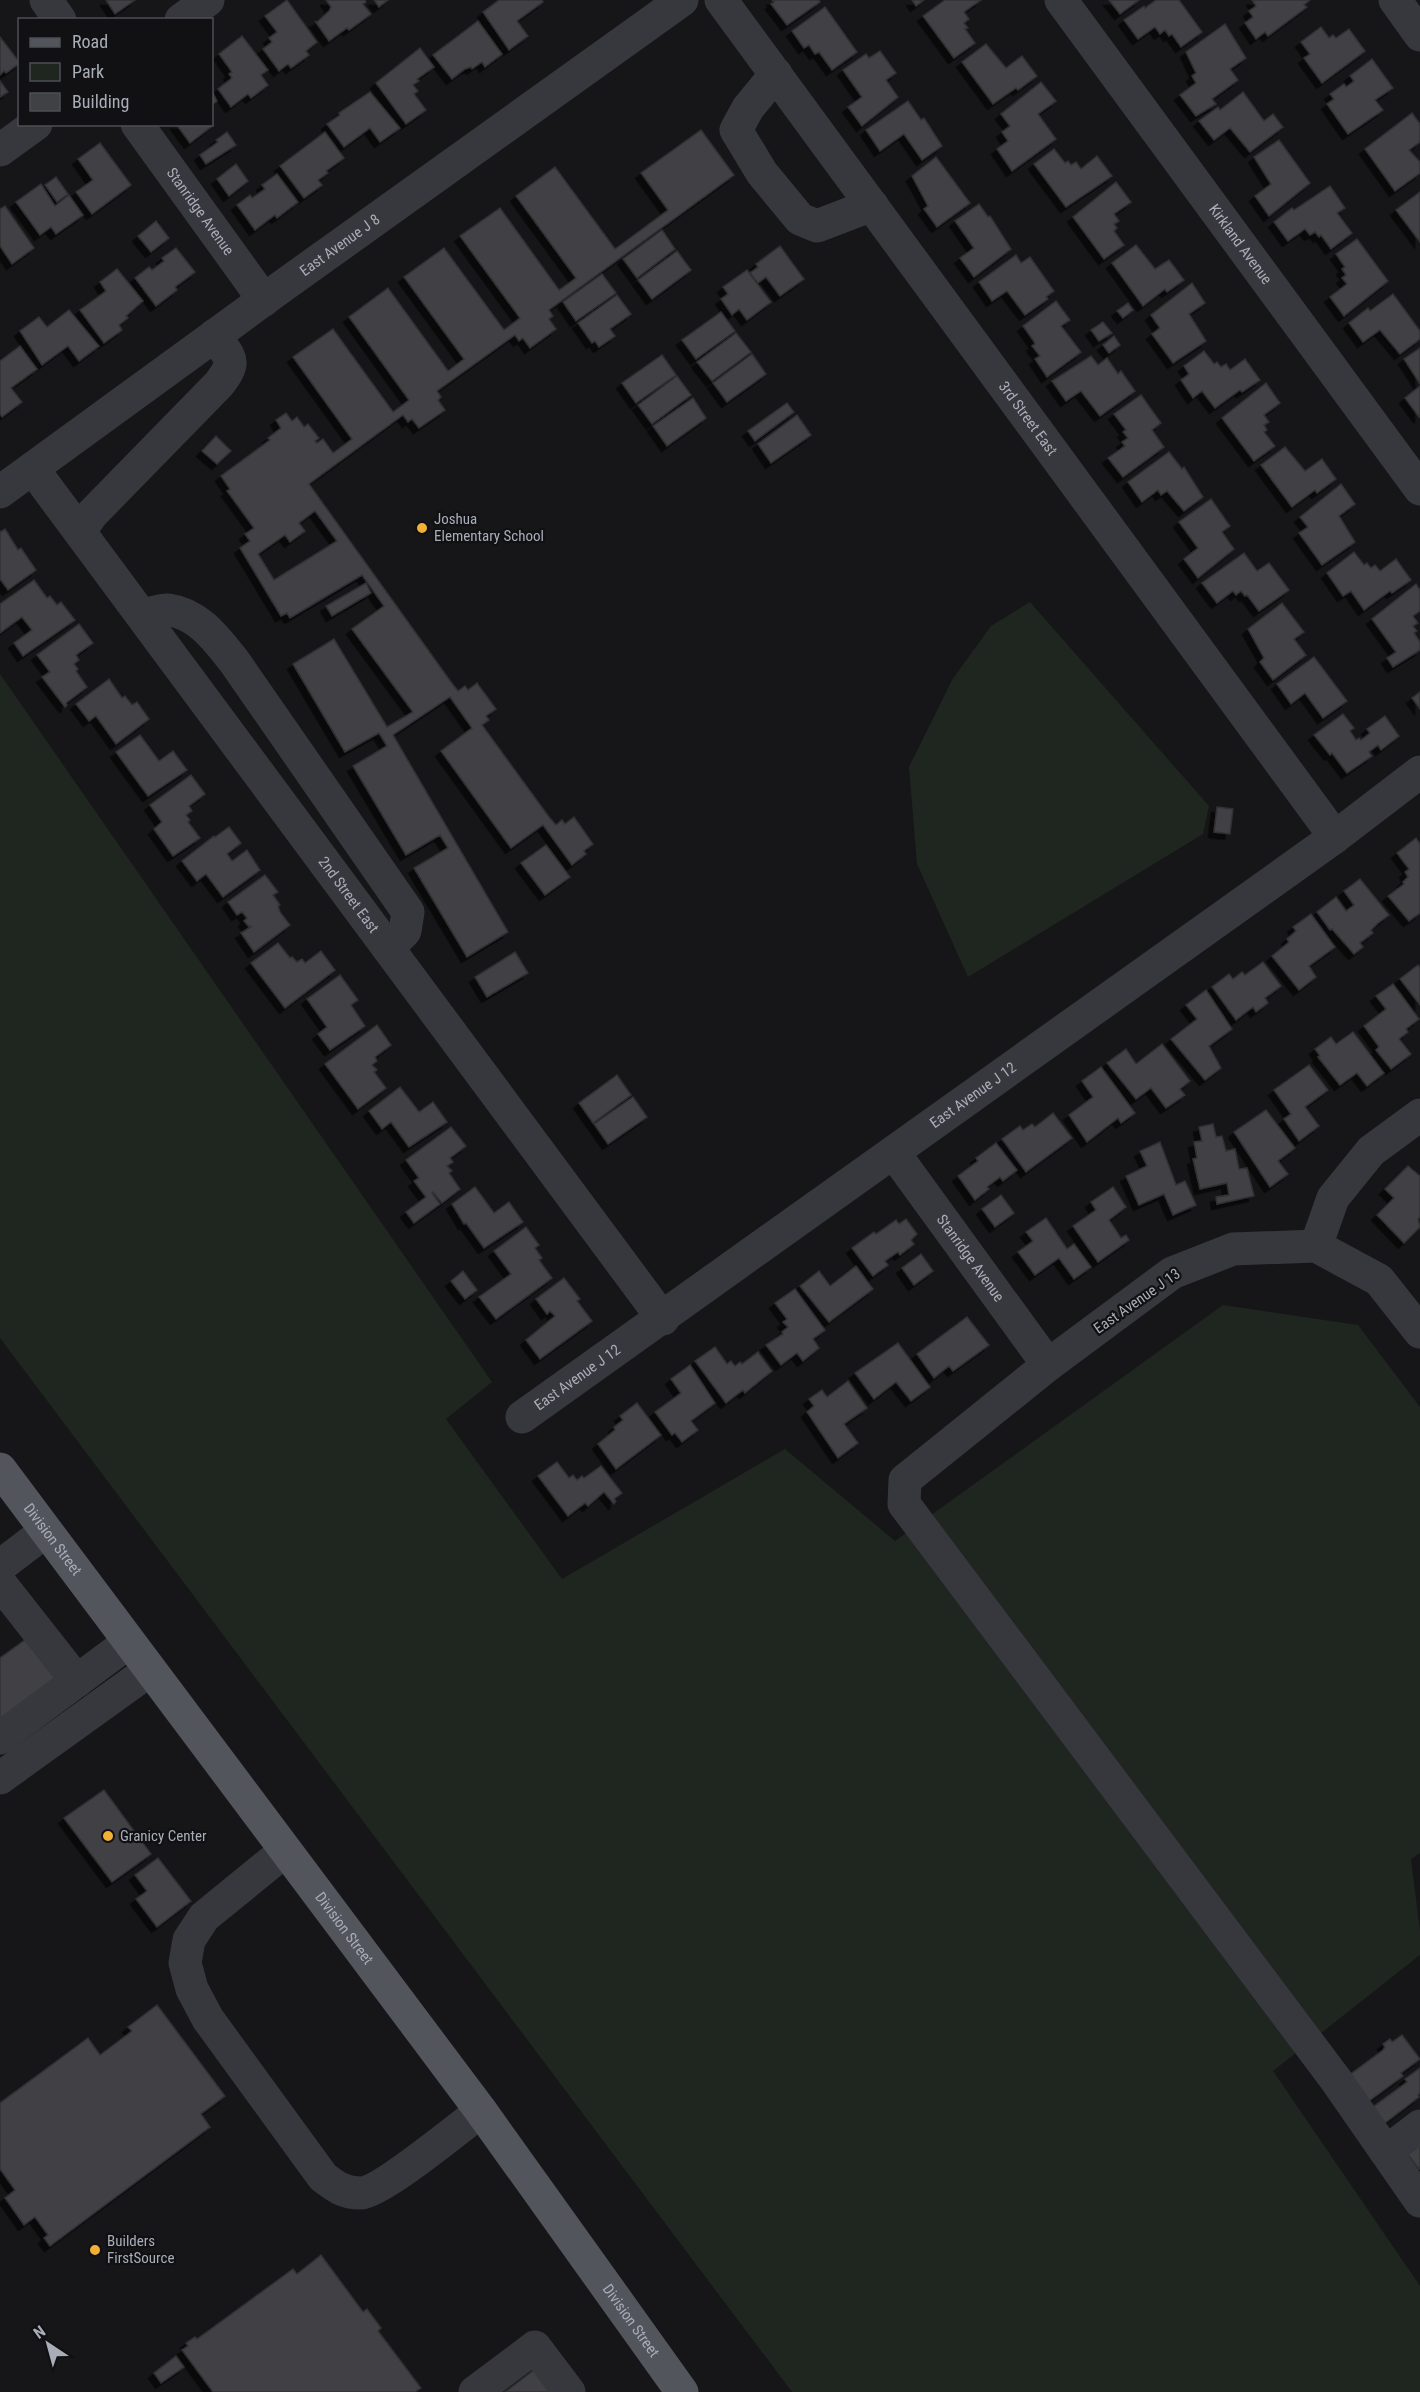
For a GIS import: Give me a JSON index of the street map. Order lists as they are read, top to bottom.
{
  "streets": {
    "main road": ["Division Street"],
    "street": [
      "Stanridge Avenue",
      "Kirkland Avenue",
      "East Avenue J 8",
      "3rd Street East",
      "2nd Street East",
      "East Avenue J 12",
      "East Avenue J 13"
    ]
  },
  "crossings": [
    ["Stanridge Avenue", "East Avenue J 8"],
    ["Stanridge Avenue", "East Avenue J 12"],
    ["Stanridge Avenue", "East Avenue J 13"],
    ["East Avenue J 8", "2nd Street East"],
    ["3rd Street East", "East Avenue J 12"],
    ["2nd Street East", "East Avenue J 12"]
  ],
  "places": ["Joshua Elementary School", "Granicy Center", "Builders FirstSource"],
  "legend": ["Road", "Park", "Building"],
  "north": "top left"
}
